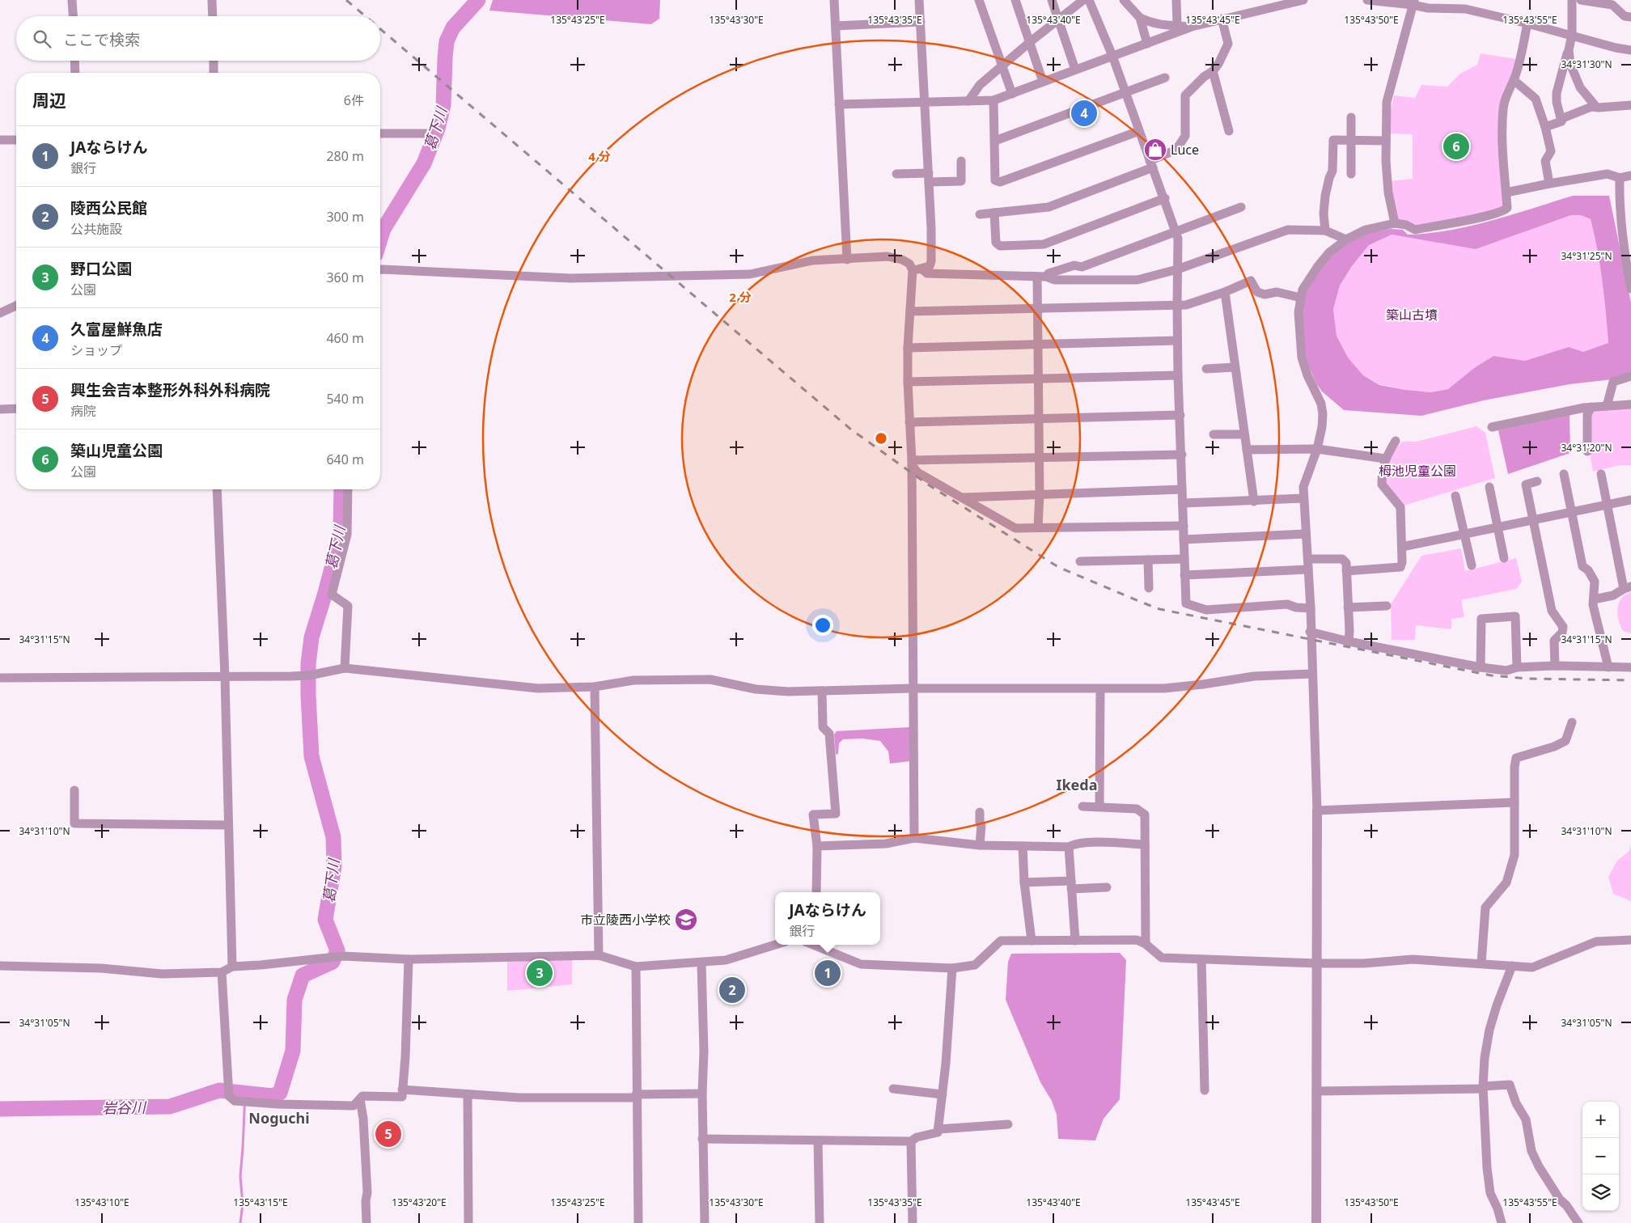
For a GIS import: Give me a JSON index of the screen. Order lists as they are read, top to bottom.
{
  "districts": ["Ikeda", "Noguchi"],
  "water": ["葛下川", "岩谷川"],
  "parks": ["築山古墳", "栂池児童公園"],
  "places": {
    "shop": ["Luce"],
    "school or university": ["市立陵西小学校"]
  },
  "page": {
    "search": "ここで検索",
    "heading": ["周辺", "6件"],
    "pins": [
      "4",
      "6",
      "1",
      "3",
      "2",
      "5"
    ],
    "list": [
      {
        "mark": "1",
        "name": "JAならけん",
        "note": "銀行",
        "value": "280 m"
      },
      {
        "mark": "2",
        "name": "陵西公民館",
        "note": "公共施設",
        "value": "300 m"
      },
      {
        "mark": "3",
        "name": "野口公園",
        "note": "公園",
        "value": "360 m"
      },
      {
        "mark": "4",
        "name": "久富屋鮮魚店",
        "note": "ショップ",
        "value": "460 m"
      },
      {
        "mark": "5",
        "name": "興生会吉本整形外科外科病院",
        "note": "病院",
        "value": "540 m"
      },
      {
        "mark": "6",
        "name": "築山児童公園",
        "note": "公園",
        "value": "640 m"
      }
    ],
    "popup": ["JAならけん", "銀行"],
    "map_buttons": ["+", "−"]
  },
  "coordinates": [
    "135°43'25\"E",
    "135°43'30\"E",
    "135°43'35\"E",
    "135°43'40\"E",
    "135°43'45\"E",
    "135°43'50\"E",
    "135°43'55\"E",
    "34°31'30\"N",
    "34°31'25\"N",
    "34°31'20\"N",
    "34°31'15\"N",
    "34°31'10\"N",
    "34°31'05\"N",
    "135°43'10\"E",
    "135°43'15\"E",
    "135°43'20\"E"
  ],
  "rings": ["4 分", "2 分"]
}
